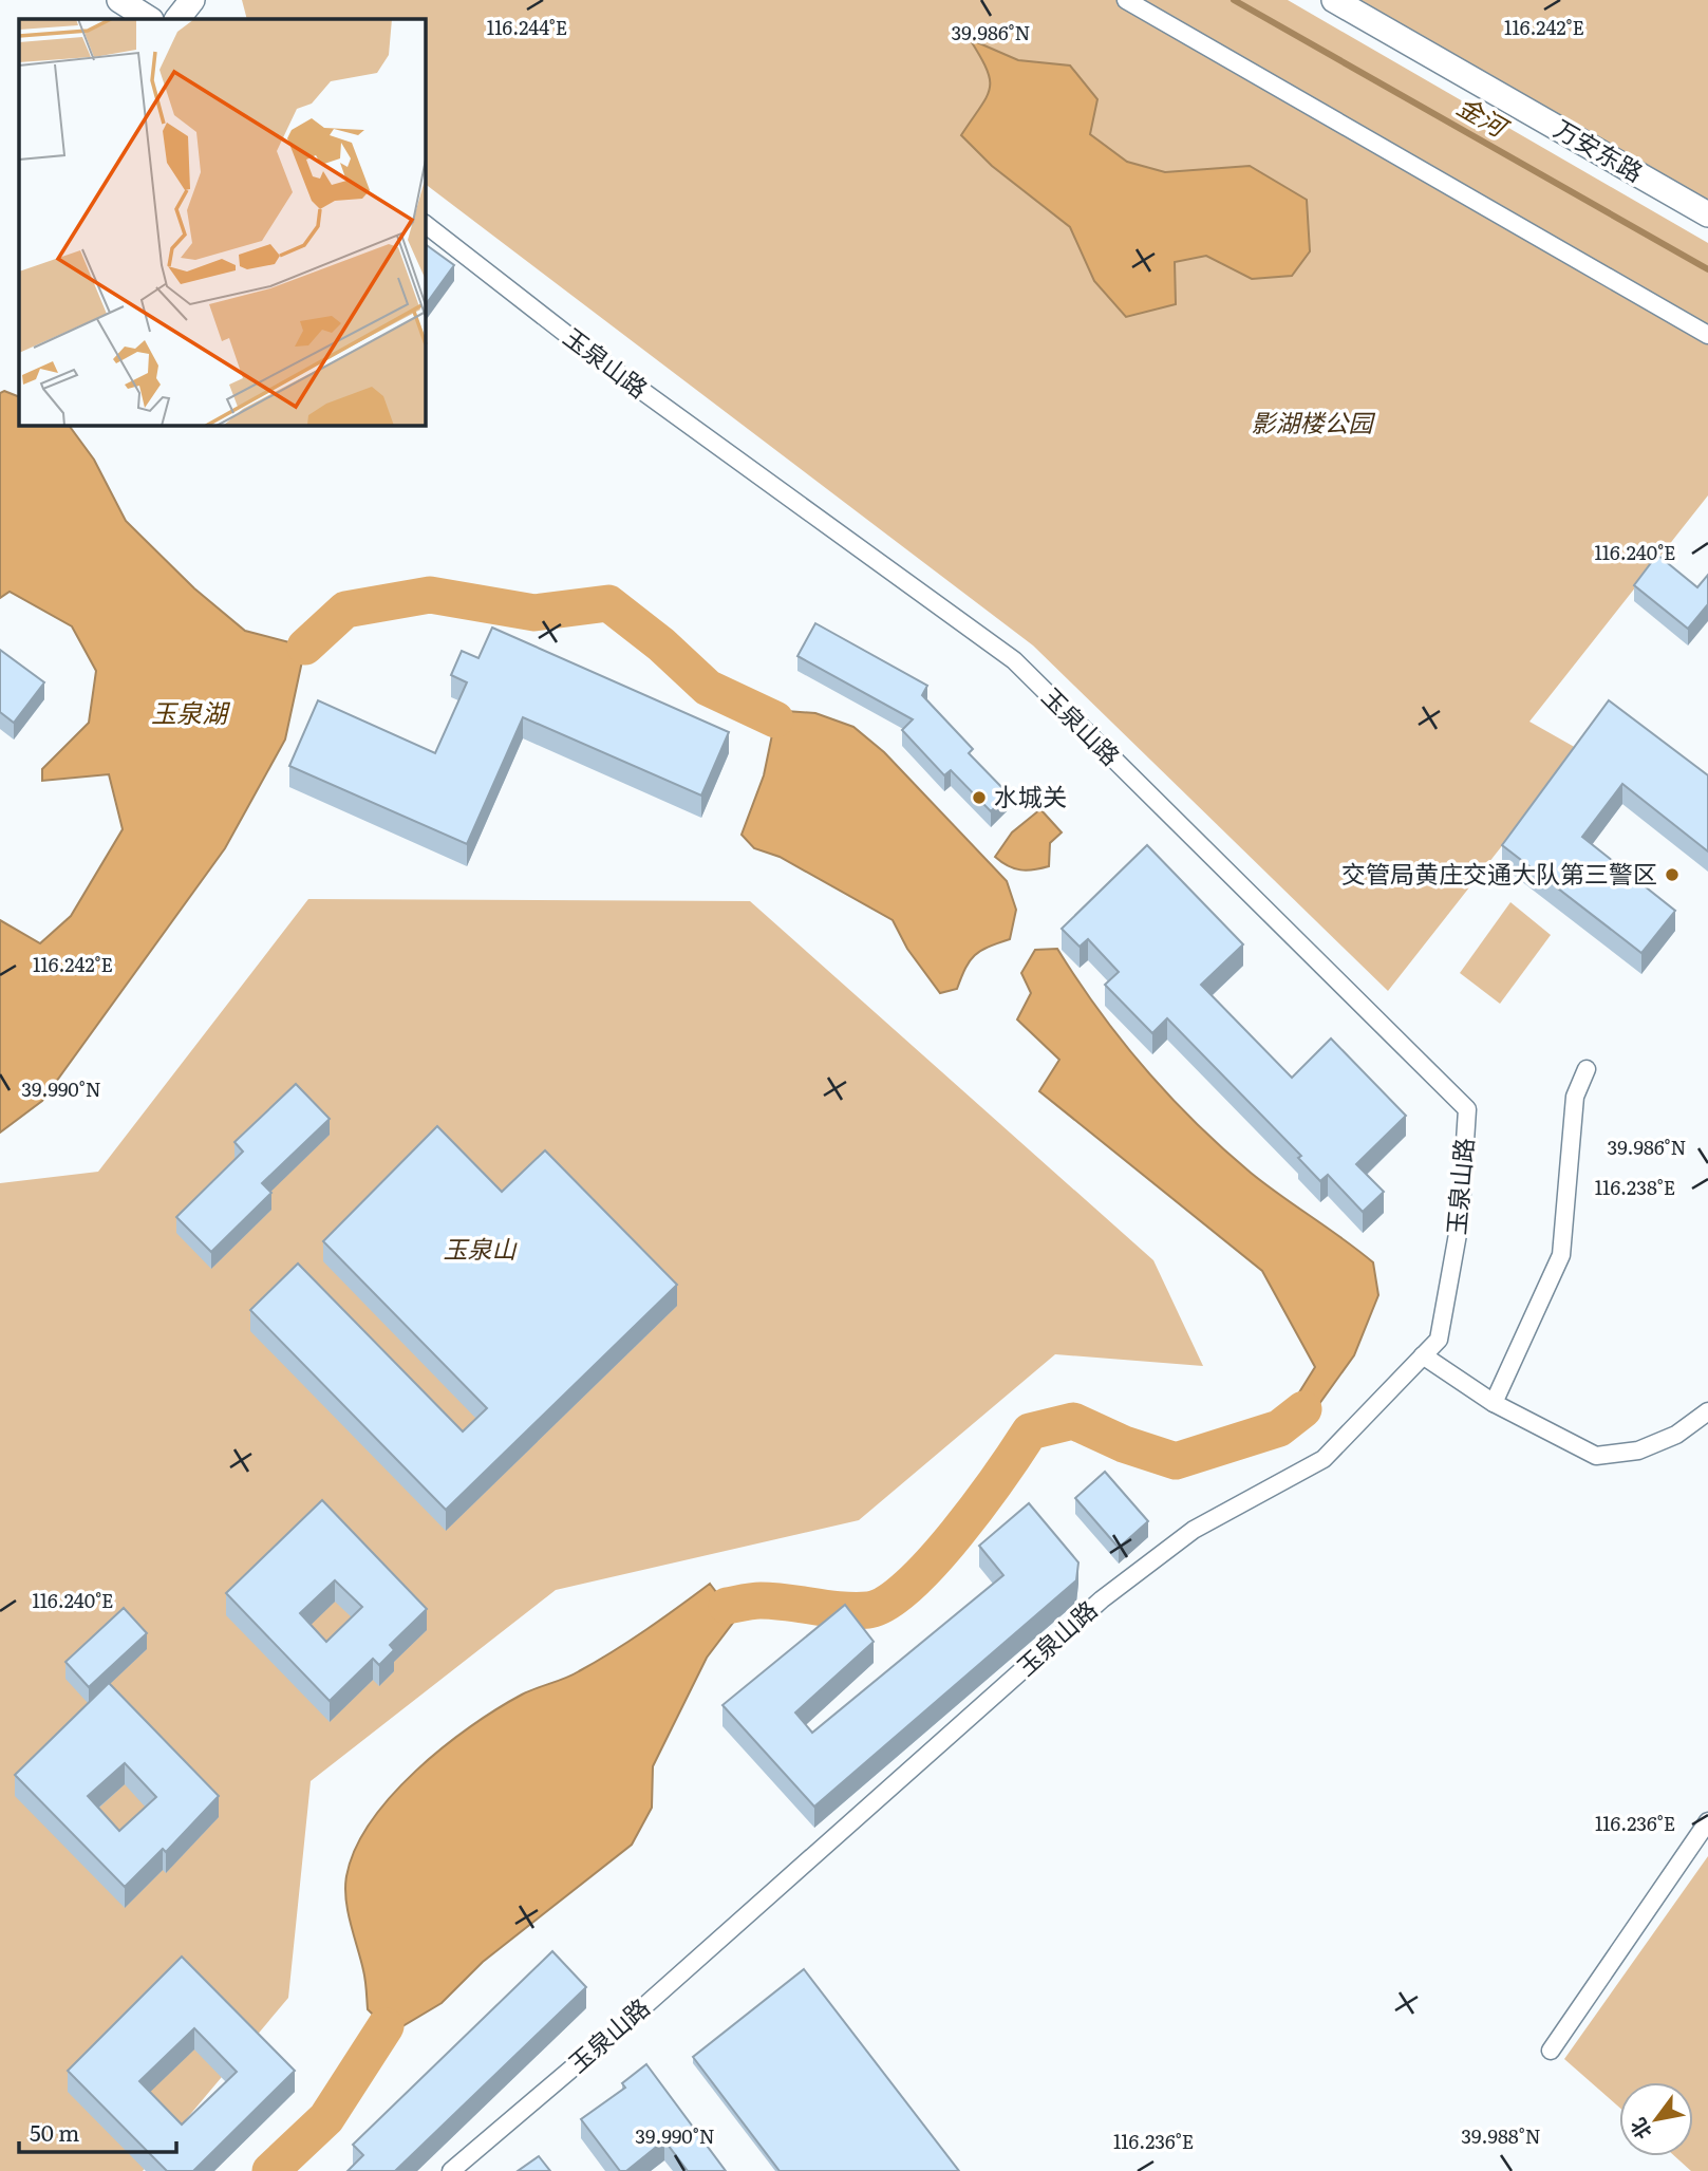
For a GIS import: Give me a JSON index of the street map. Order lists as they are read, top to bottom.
{
  "streets": {
    "street": ["万安东路", "玉泉山路"]
  },
  "water": ["金河", "玉泉湖"],
  "parks": ["影湖楼公园", "玉泉山"],
  "places": ["水城关", "交管局黄庄交通大队第三警区"],
  "scale_bar": "50 m",
  "north": "bottom left",
  "coordinates": [
    "116.244°E",
    "116.242°E",
    "39.986°N",
    "116.240°E",
    "39.990°N",
    "116.238°E",
    "116.236°E",
    "39.988°N"
  ]
}
